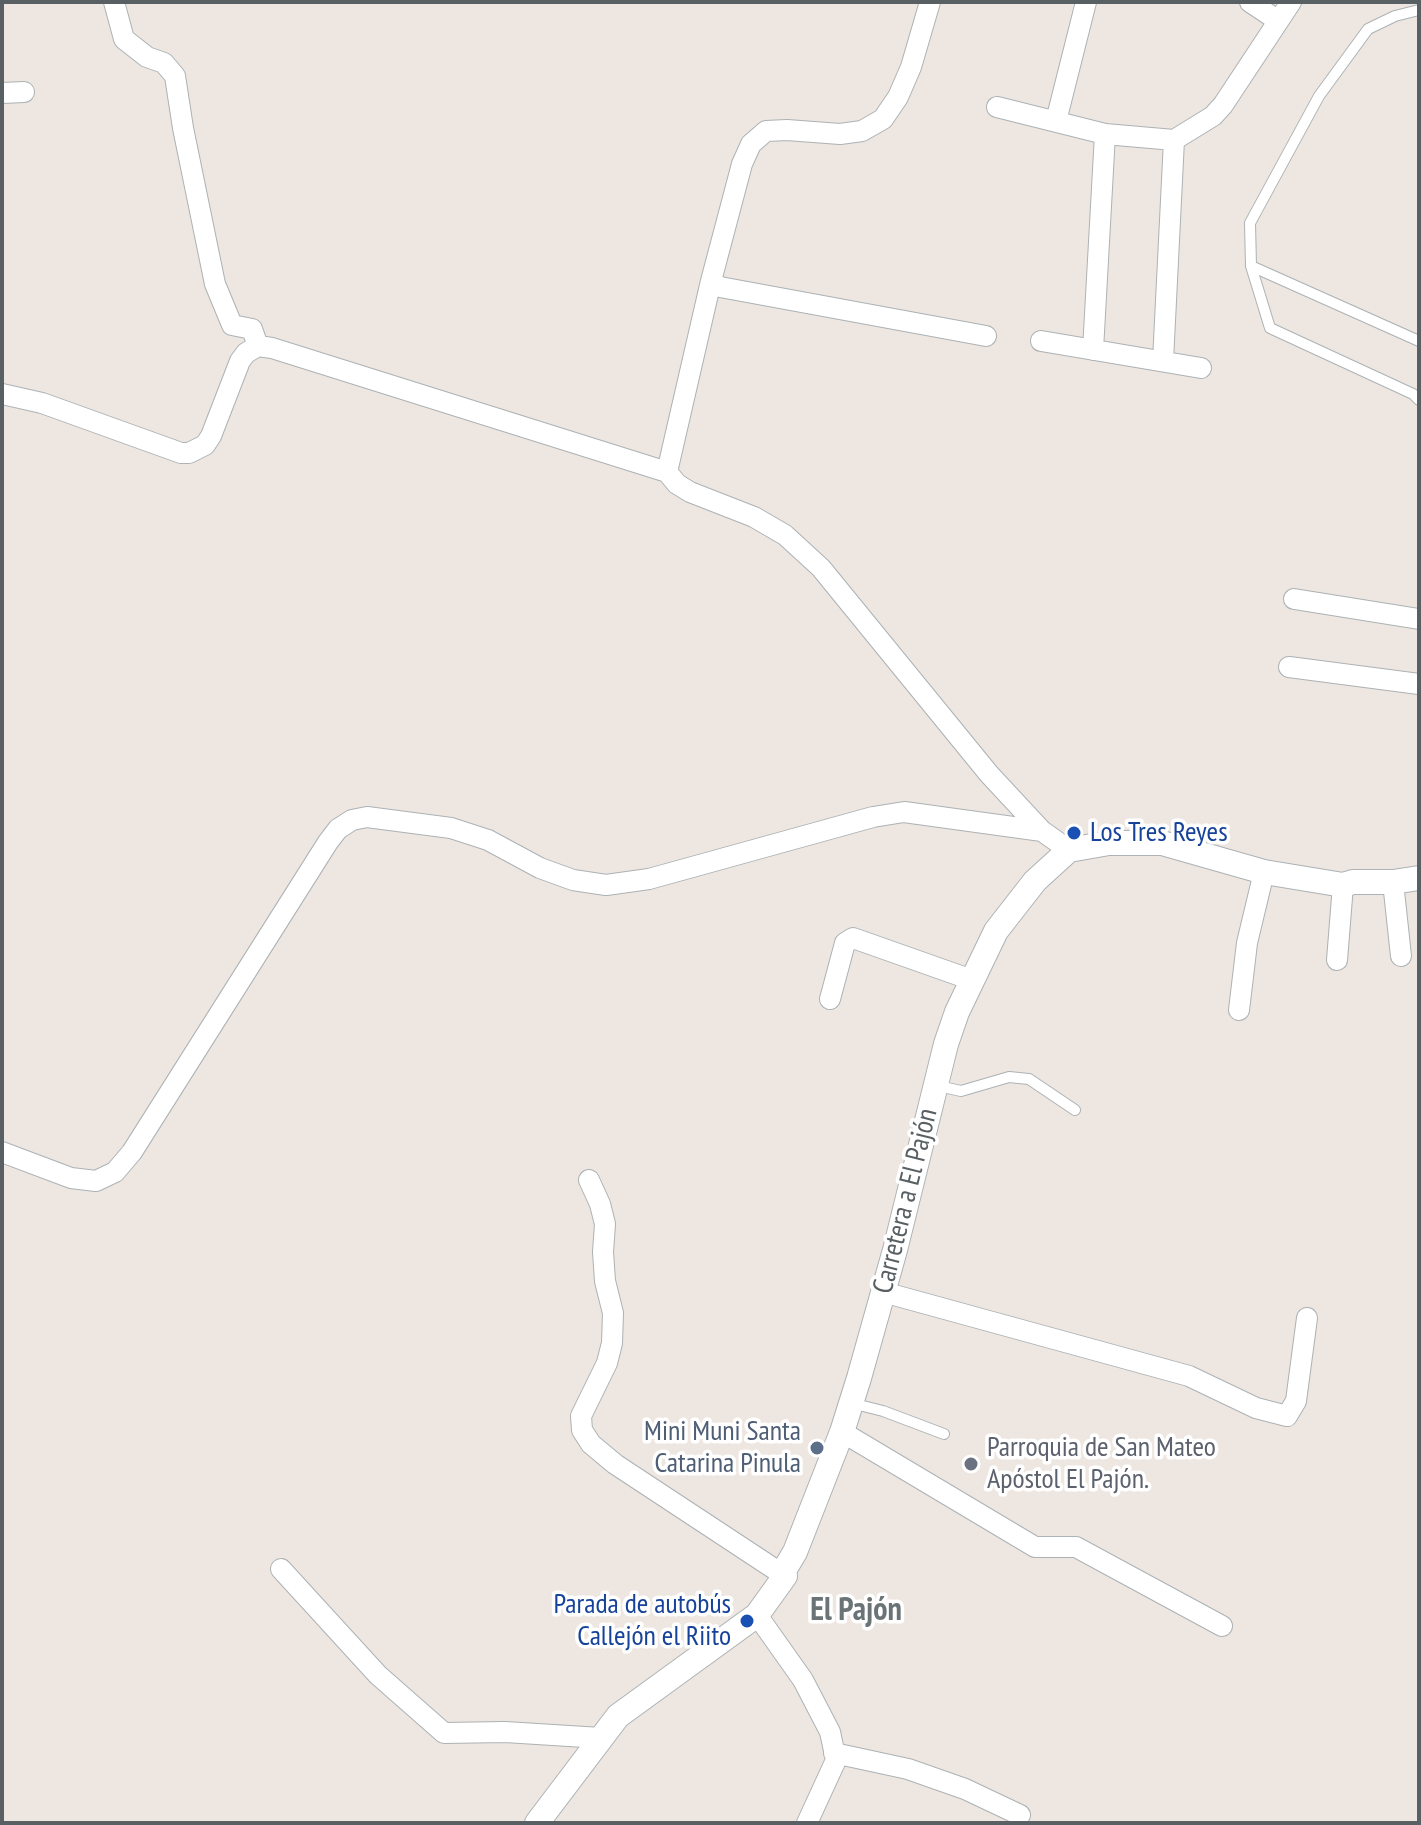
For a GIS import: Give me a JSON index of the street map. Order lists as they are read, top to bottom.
{
  "streets": {
    "street": ["Carretera a El Pajón"]
  },
  "districts": ["El Pajón"],
  "places": [
    "Los Tres Reyes",
    "Mini Muni Santa Catarina Pinula",
    "Parroquia de San Mateo Apóstol El Pajón.",
    "Parada de autobús Callejón el Riito"
  ]
}
